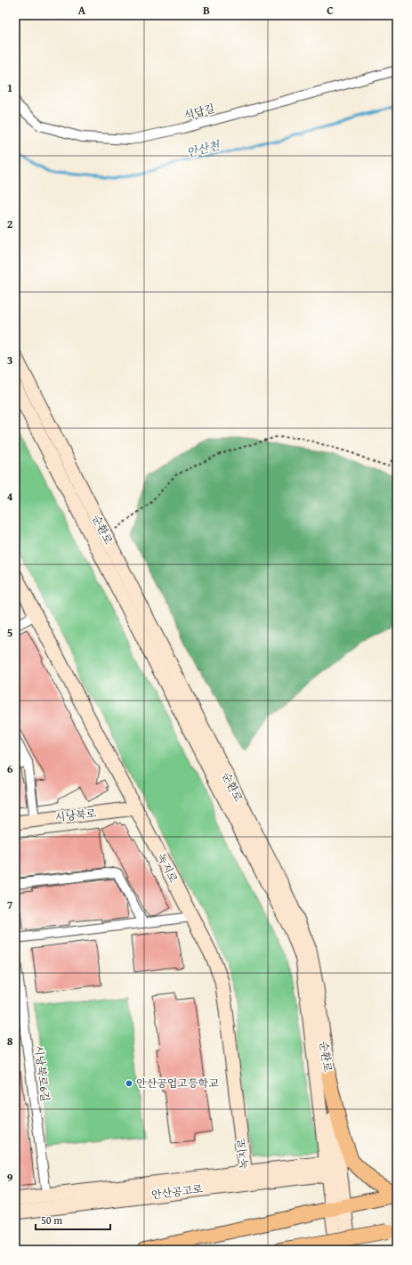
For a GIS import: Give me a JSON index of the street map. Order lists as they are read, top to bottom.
{
  "streets": {
    "street": [
      "석답길",
      "순환로",
      "시낭북로",
      "녹지로",
      "시낭북로6길",
      "안산공고로"
    ]
  },
  "crossings": [
    ["순환로", "안산공고로"],
    ["시낭북로", "녹지로"],
    ["녹지로", "안산공고로"],
    ["시낭북로6길", "안산공고로"]
  ],
  "water": ["안산천"],
  "places": ["안산공업고등학교"],
  "scale_bar": "50 m",
  "grid": {
    "columns": ["A", "B", "C"],
    "rows": [
      "1",
      "2",
      "3",
      "4",
      "5",
      "6",
      "7",
      "8",
      "9"
    ]
  }
}
